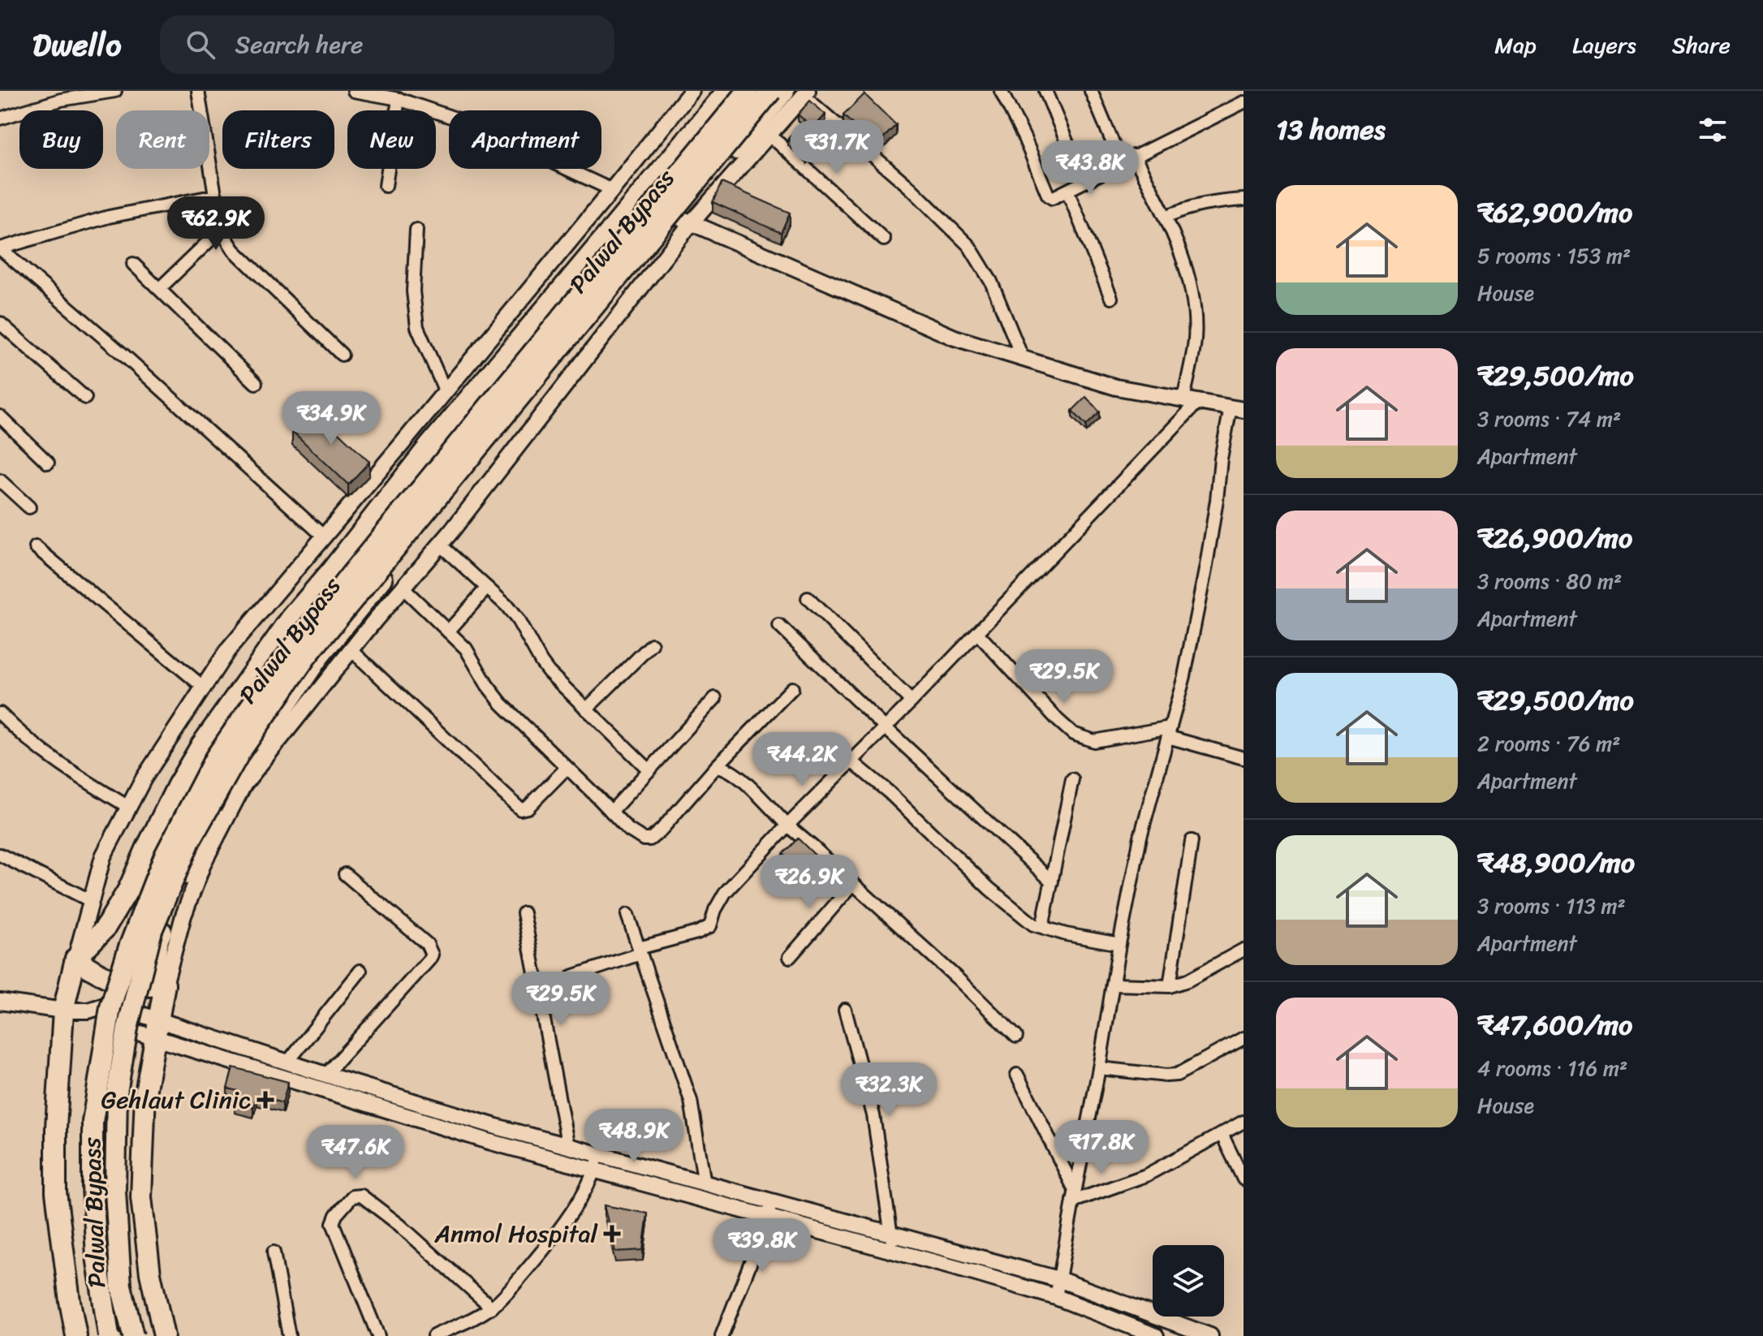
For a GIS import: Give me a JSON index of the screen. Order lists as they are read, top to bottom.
{
  "streets": {
    "highway": ["Palwal Bypass"]
  },
  "places": {
    "health": ["Gehlaut Clinic", "Anmol Hospital"]
  },
  "page": {
    "header": "Dwello",
    "search": "Search here",
    "nav": ["Map", "Layers", "Share"],
    "heading": "13 homes",
    "chip": [
      "Buy",
      "Rent",
      "Filters",
      "New",
      "Apartment"
    ],
    "price": [
      "₹31.7K",
      "₹43.8K",
      "₹62.9K",
      "₹34.9K",
      "₹29.5K",
      "₹44.2K",
      "₹26.9K",
      "₹29.5K",
      "₹32.3K",
      "₹48.9K",
      "₹17.8K",
      "₹47.6K",
      "₹39.8K"
    ],
    "list": [
      {
        "name": "₹62,900/mo",
        "note": "5 rooms · 153 m² · House"
      },
      {
        "name": "₹29,500/mo",
        "note": "3 rooms · 74 m² · Apartment"
      },
      {
        "name": "₹26,900/mo",
        "note": "3 rooms · 80 m² · Apartment"
      },
      {
        "name": "₹29,500/mo",
        "note": "2 rooms · 76 m² · Apartment"
      },
      {
        "name": "₹48,900/mo",
        "note": "3 rooms · 113 m² · Apartment"
      },
      {
        "name": "₹47,600/mo",
        "note": "4 rooms · 116 m² · House"
      }
    ]
  }
}
